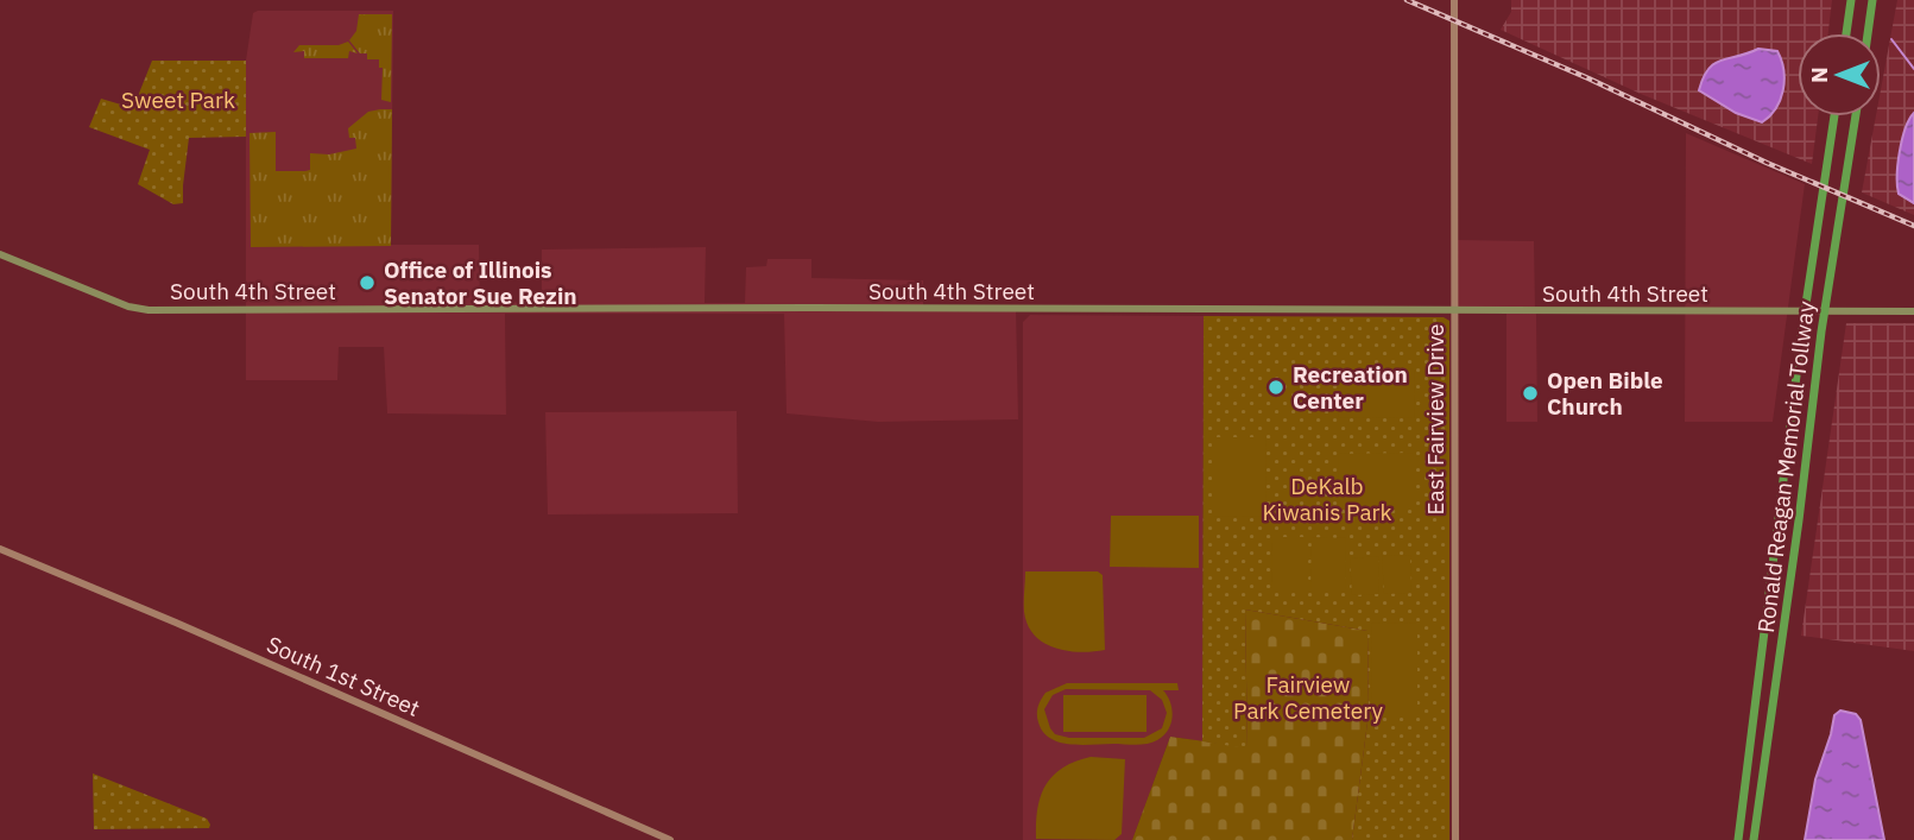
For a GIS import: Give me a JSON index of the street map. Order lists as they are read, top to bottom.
{
  "streets": {
    "highway": ["Ronald Reagan Memorial Tollway"],
    "main road": ["South 4th Street"],
    "street": ["East Fairview Drive", "South 1st Street"]
  },
  "crossings": [
    ["South 4th Street", "East Fairview Drive"]
  ],
  "parks": ["Sweet Park", "DeKalb Kiwanis Park", "Fairview Park Cemetery"],
  "places": ["Office of Illinois Senator Sue Rezin", "Recreation Center", "Open Bible Church"],
  "north": "left"
}
